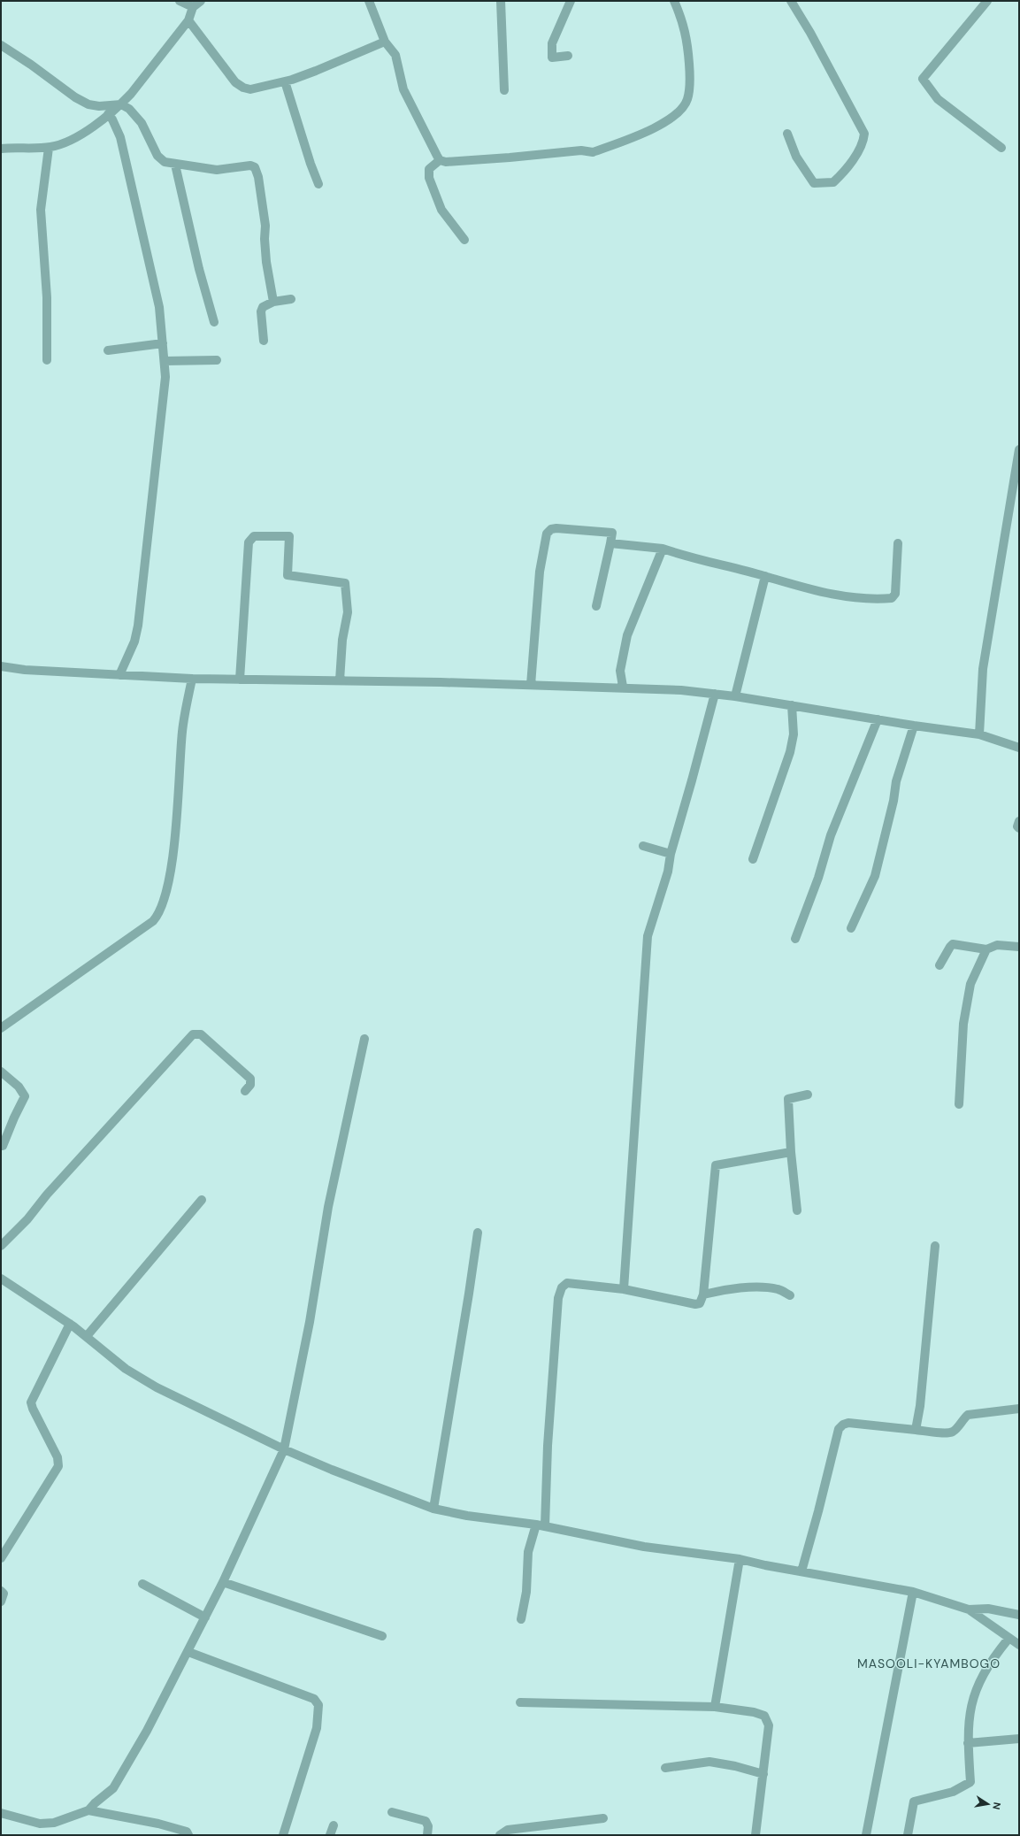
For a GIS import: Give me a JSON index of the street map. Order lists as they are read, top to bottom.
{
  "districts": ["MASOOLI-KYAMBOGO"],
  "north": "right"
}
